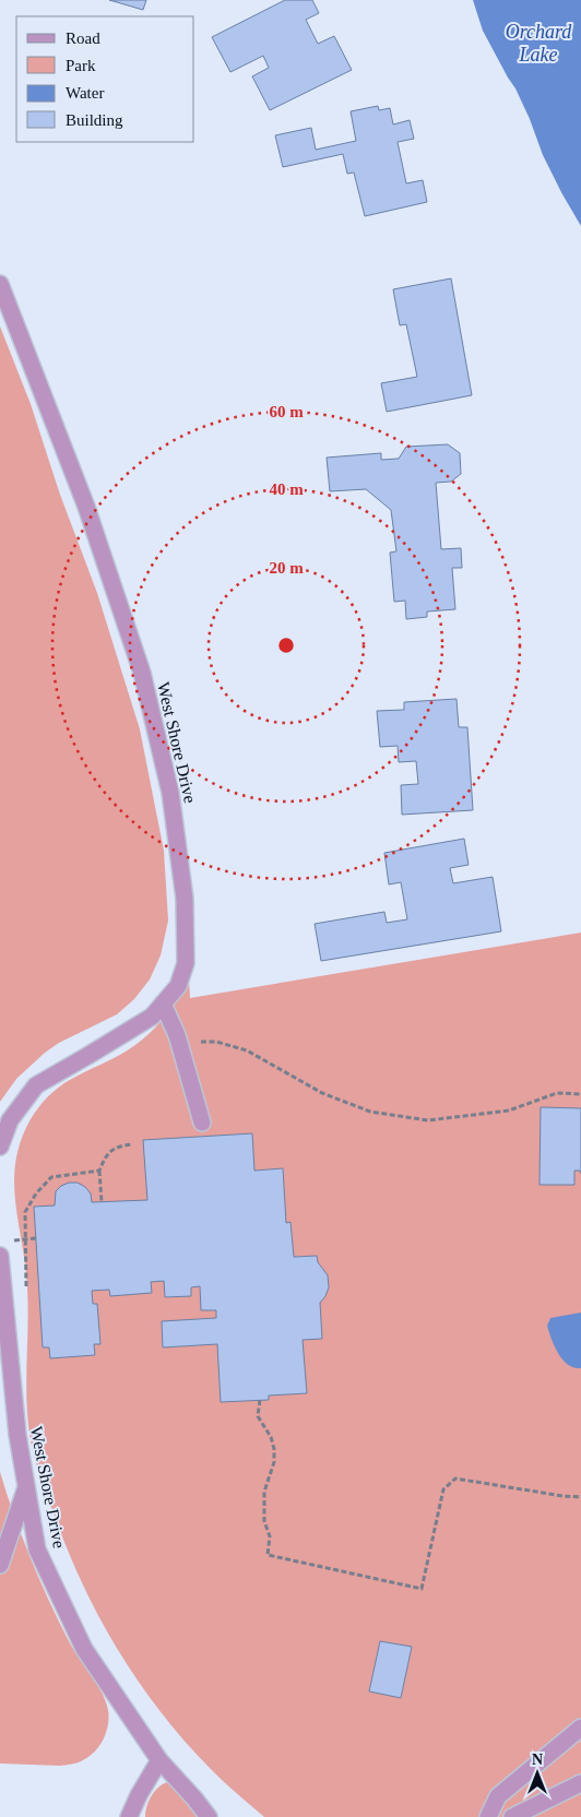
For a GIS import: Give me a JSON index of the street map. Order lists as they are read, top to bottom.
{
  "streets": {
    "street": ["West Shore Drive"]
  },
  "water": ["Orchard Lake"],
  "legend": [
    "Road",
    "Park",
    "Water",
    "Building"
  ],
  "north": "top",
  "rings": ["60 m", "40 m", "20 m"]
}
